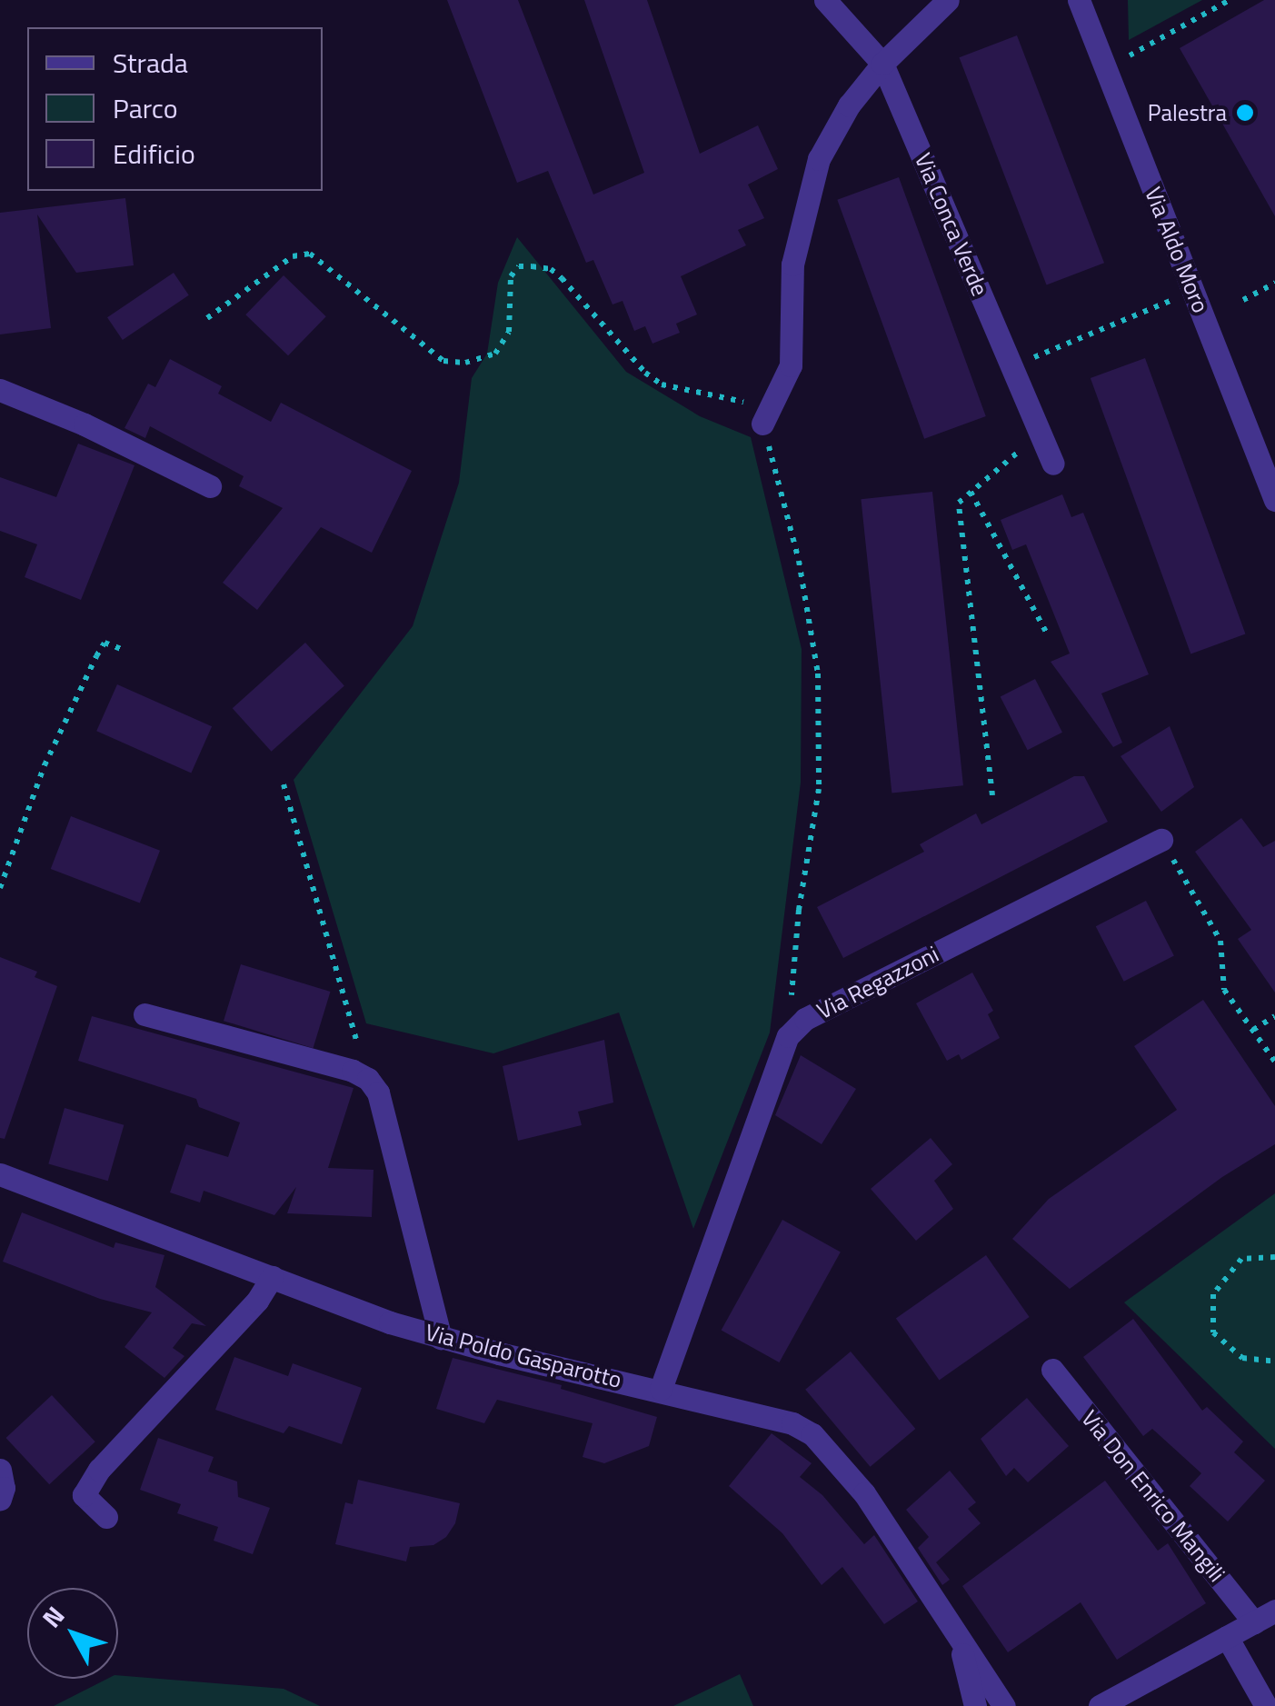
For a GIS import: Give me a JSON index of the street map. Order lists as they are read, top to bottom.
{
  "streets": {
    "street": [
      "Via Conca Verde",
      "Via Aldo Moro",
      "Via Regazzoni",
      "Via Poldo Gasparotto",
      "Via Don Enrico Mangili"
    ]
  },
  "places": ["Palestra"],
  "legend": ["Strada", "Parco", "Edificio"],
  "north": "top left"
}
